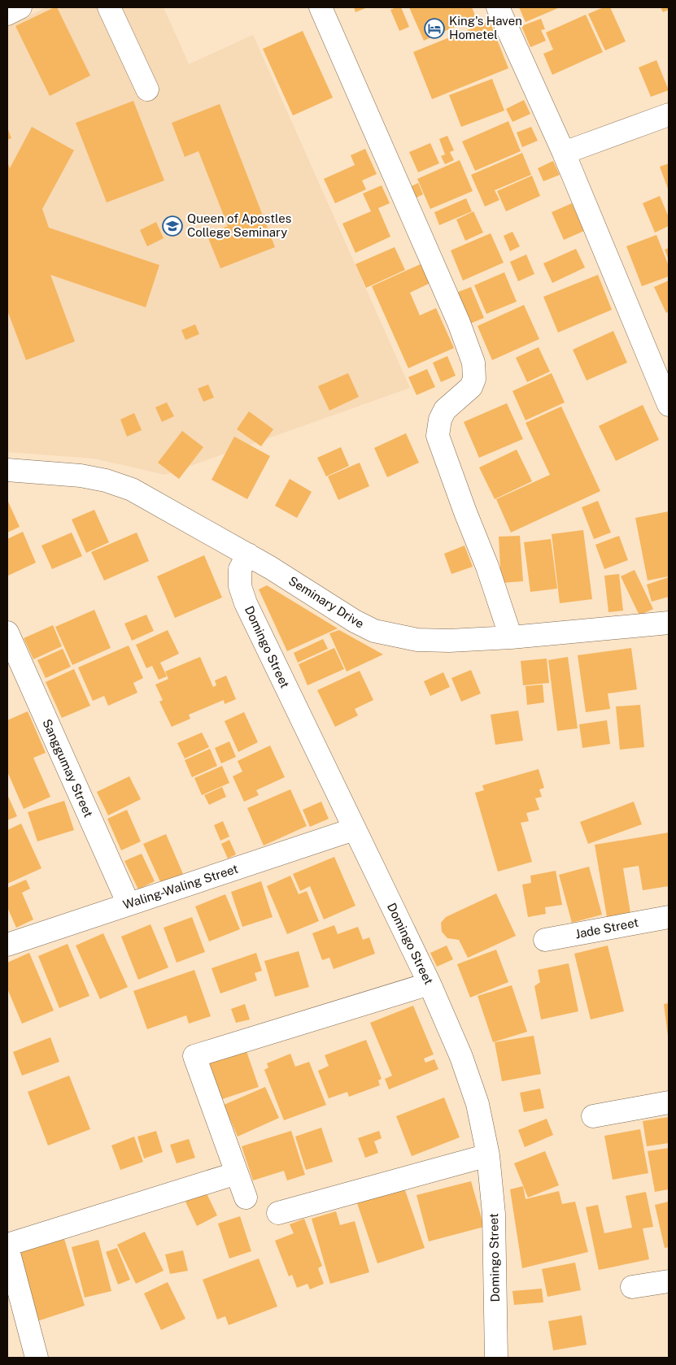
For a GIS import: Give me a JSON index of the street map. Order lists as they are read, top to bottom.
{
  "streets": {
    "street": [
      "Seminary Drive",
      "Domingo Street",
      "Sanggumay Street",
      "Waling-Waling Street",
      "Jade Street"
    ]
  },
  "crossings": [
    ["Seminary Drive", "Domingo Street"],
    ["Domingo Street", "Waling-Waling Street"],
    ["Sanggumay Street", "Waling-Waling Street"]
  ],
  "places": {
    "hotel": ["King's Haven Hometel"],
    "school or university": ["Queen of Apostles College Seminary"]
  }
}
